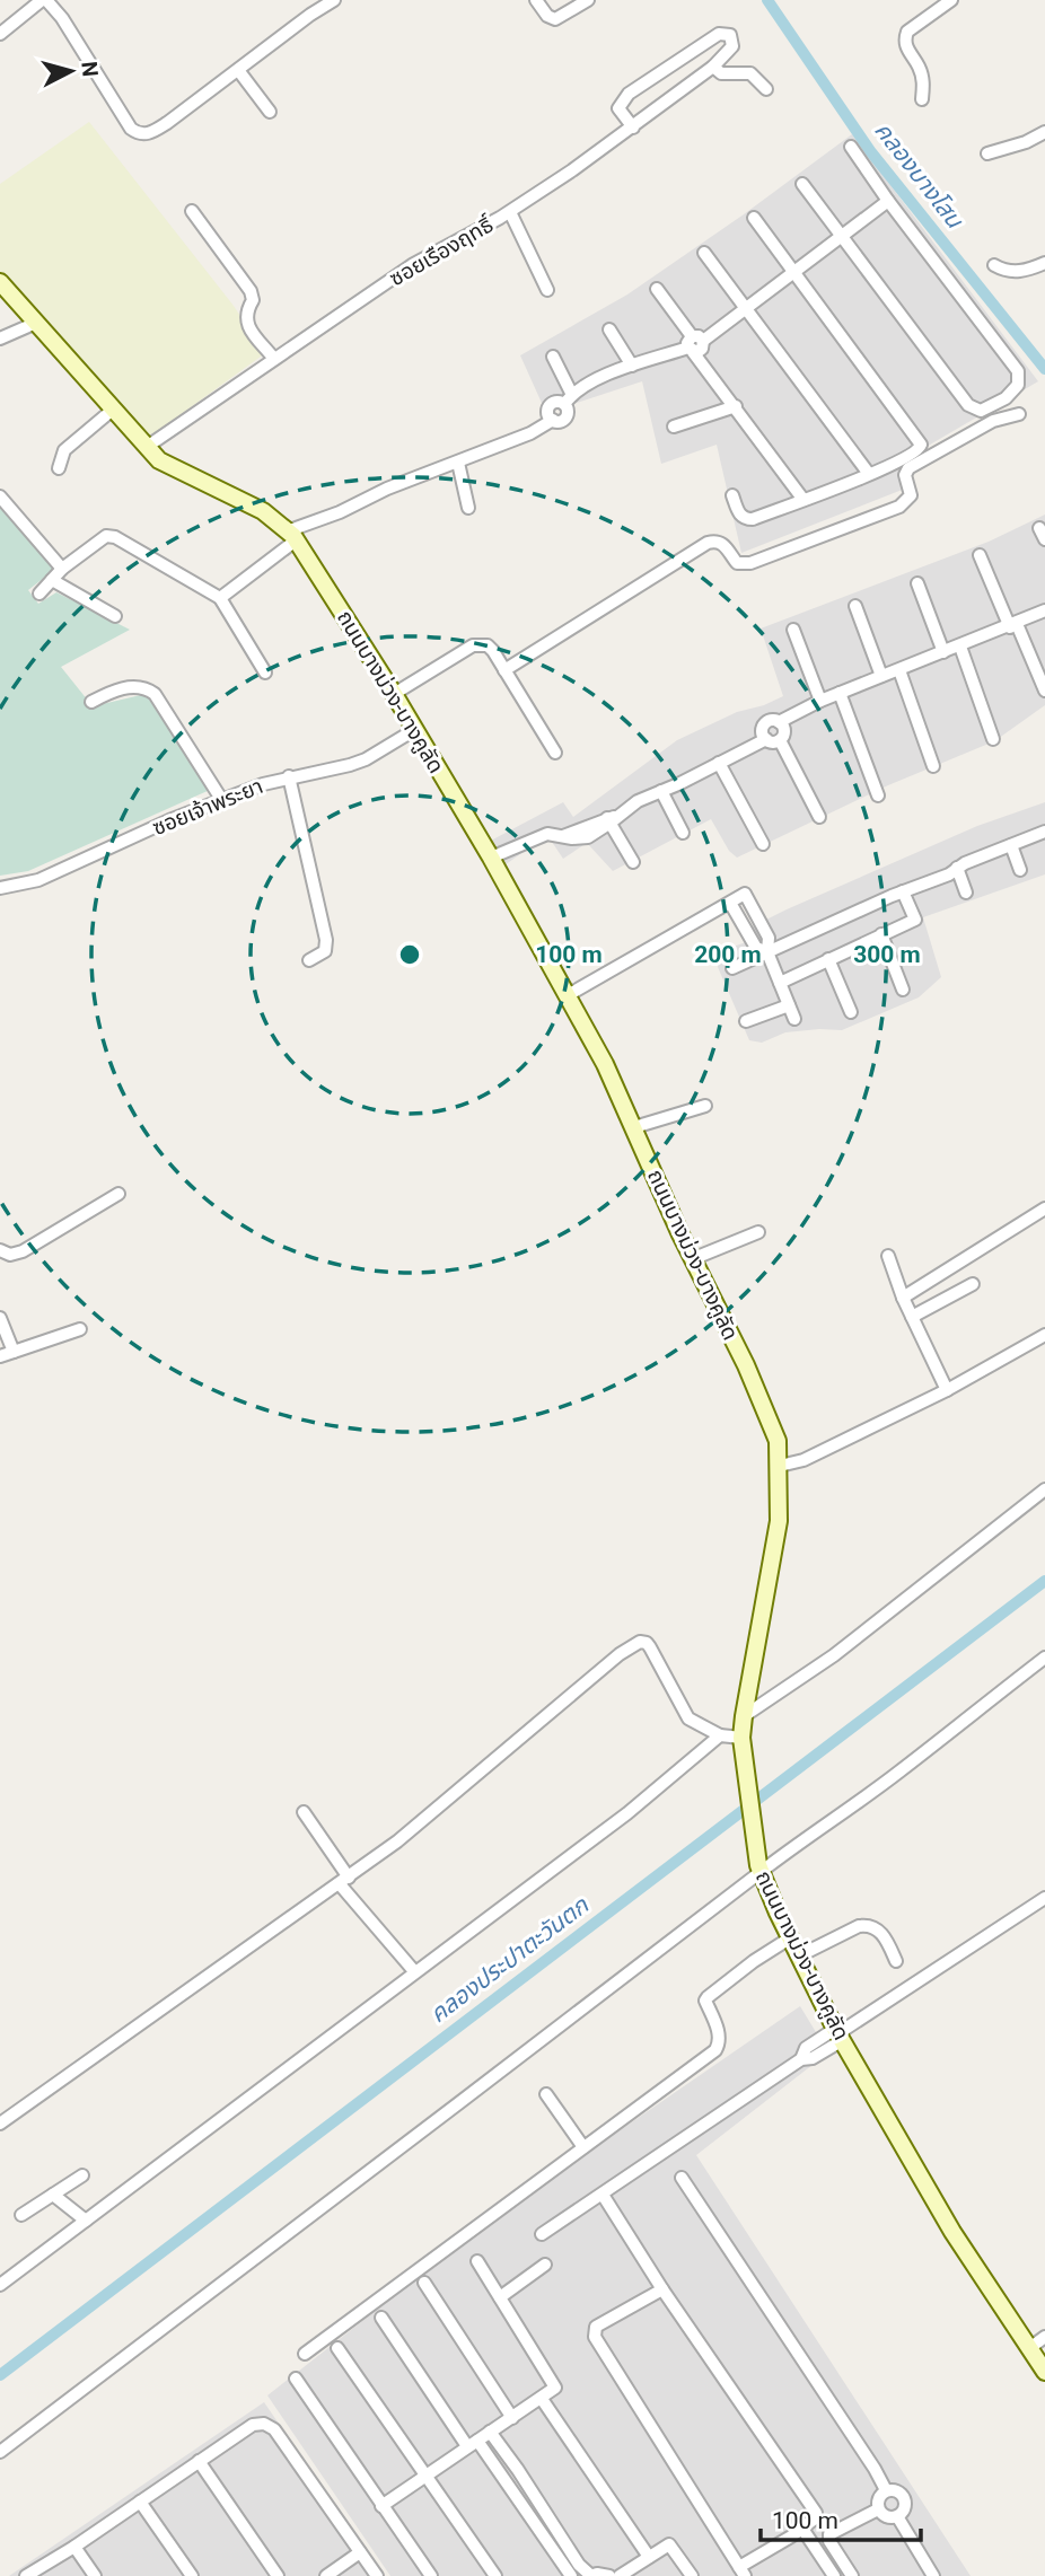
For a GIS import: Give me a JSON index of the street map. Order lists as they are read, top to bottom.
{
  "streets": {
    "street": ["ซอยเรืองฤทธิ์", "ถนนบางม่วง-บางคูลัด", "ซอยเจ้าพระยา"]
  },
  "crossings": [
    ["ซอยเรืองฤทธิ์", "ถนนบางม่วง-บางคูลัด"],
    ["ถนนบางม่วง-บางคูลัด", "ซอยเจ้าพระยา"]
  ],
  "water": ["คลองบางโสน", "คลองประปาตะวันตก"],
  "scale_bar": "100 m",
  "north": "right",
  "rings": ["100 m", "200 m", "300 m"]
}
